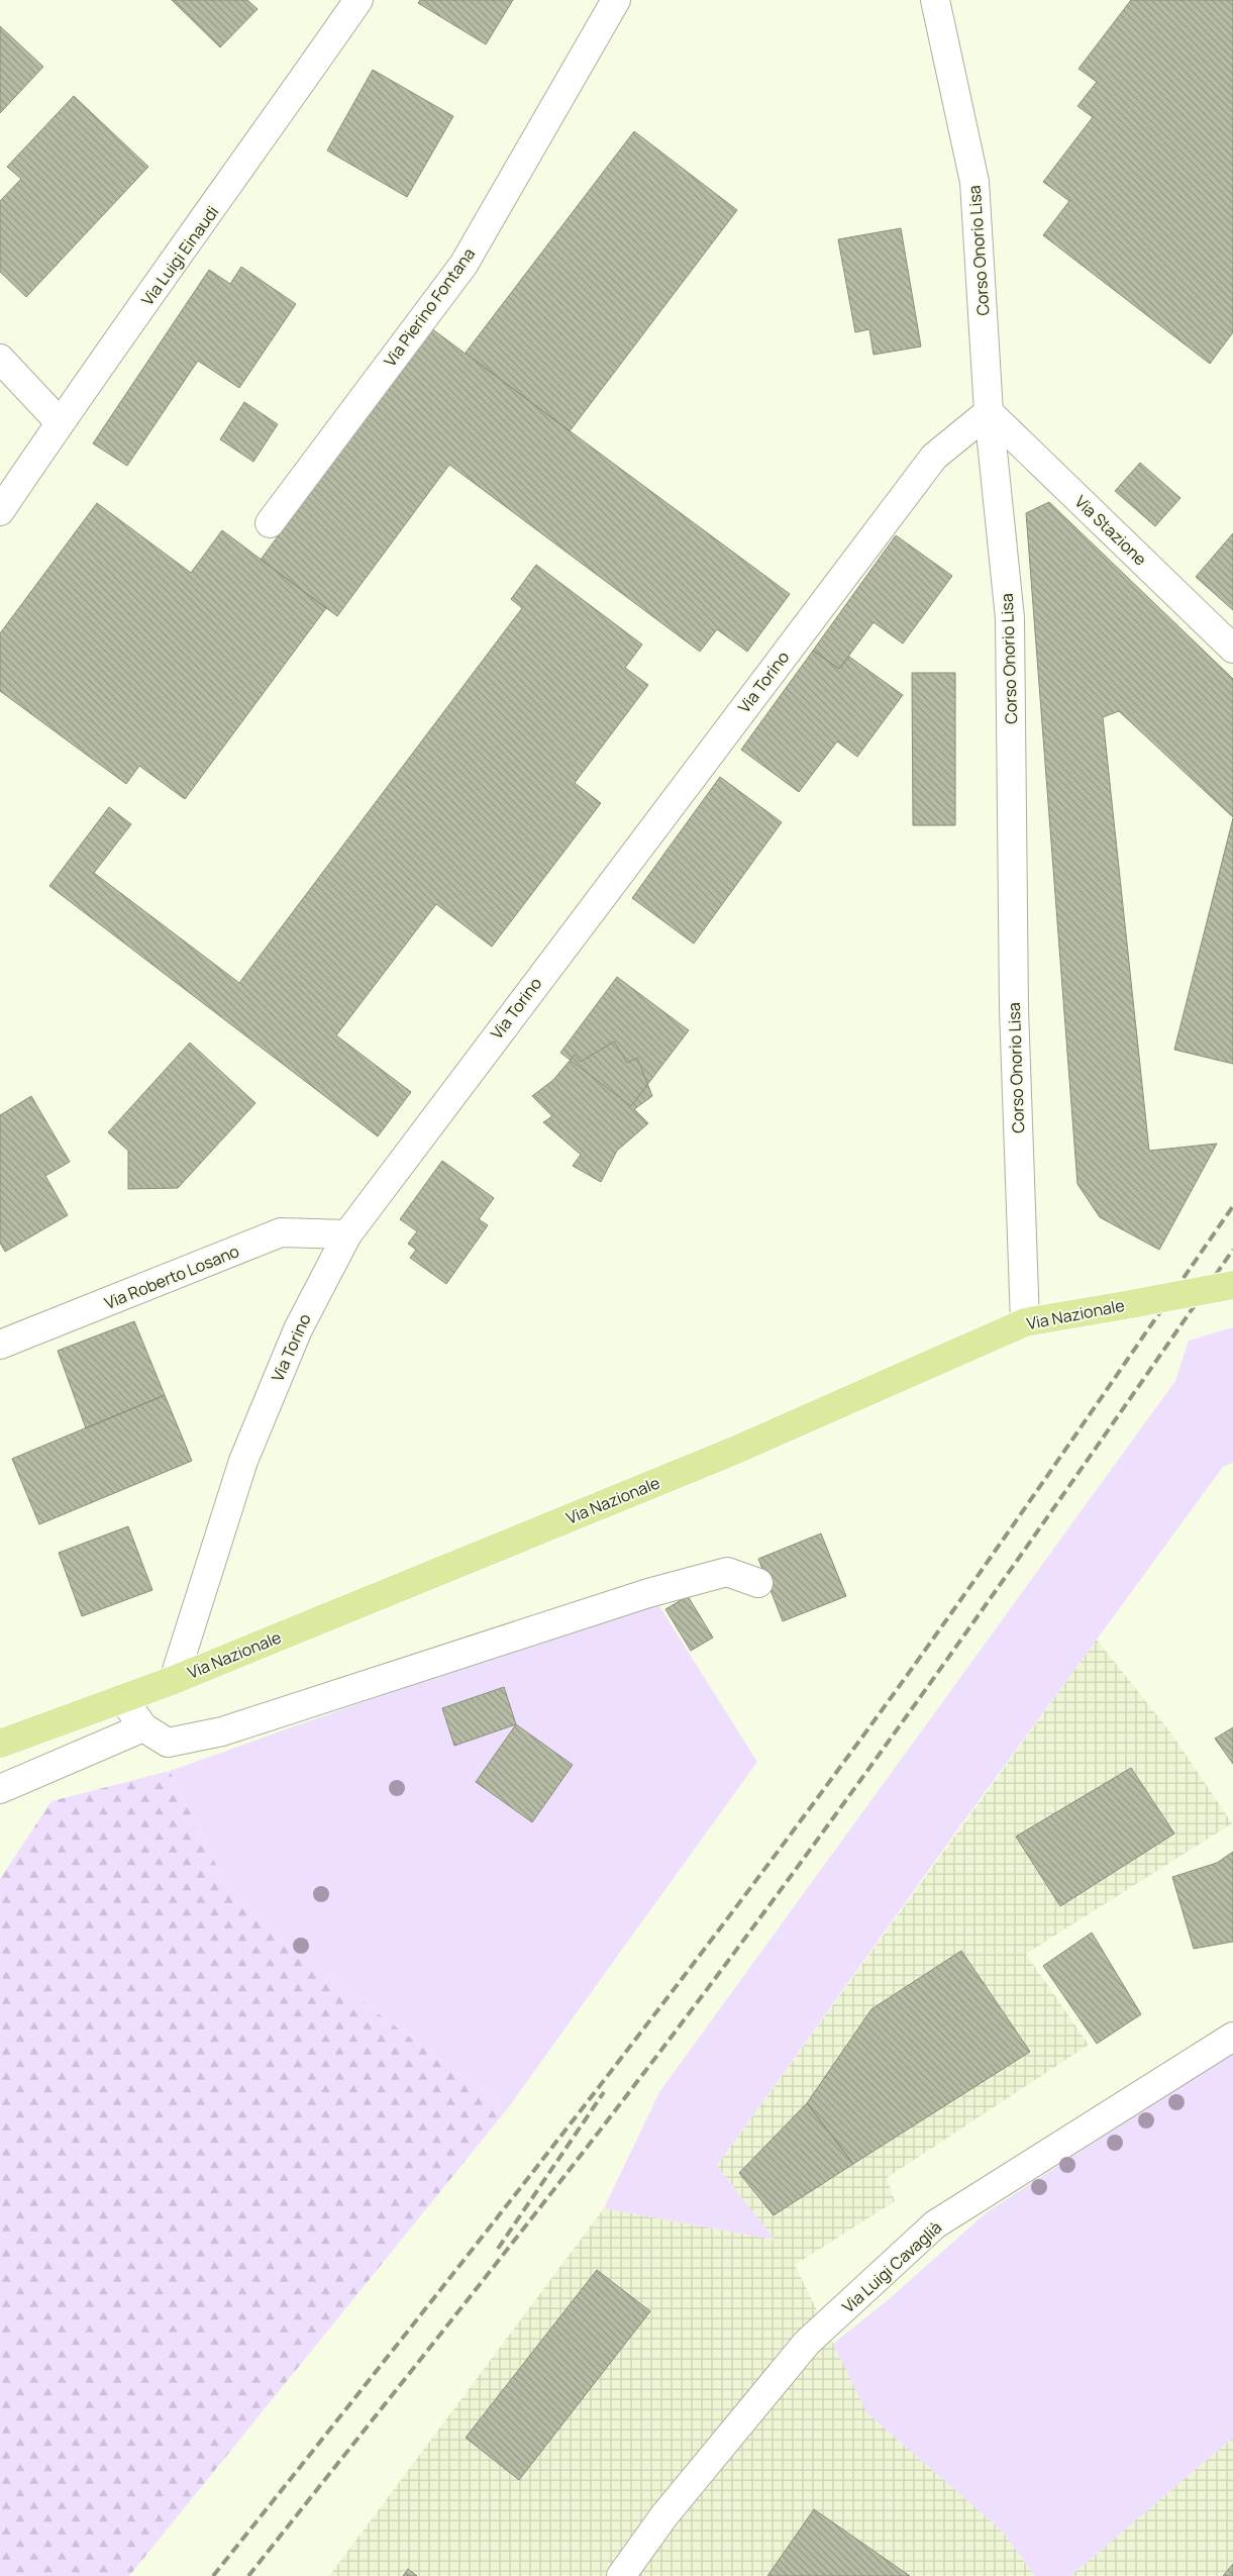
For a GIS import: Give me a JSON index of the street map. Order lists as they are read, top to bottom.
{
  "streets": {
    "main road": ["Via Nazionale"],
    "street": [
      "Corso Onorio Lisa",
      "Via Luigi Einaudi",
      "Via Pierino Fontana",
      "Via Stazione",
      "Via Torino",
      "Via Roberto Losano",
      "Via Luigi Cavaglià"
    ]
  },
  "crossings": [
    ["Corso Onorio Lisa", "Via Stazione"],
    ["Corso Onorio Lisa", "Via Torino"],
    ["Corso Onorio Lisa", "Via Nazionale"],
    ["Via Stazione", "Via Torino"],
    ["Via Torino", "Via Roberto Losano"],
    ["Via Torino", "Via Nazionale"]
  ]
}
